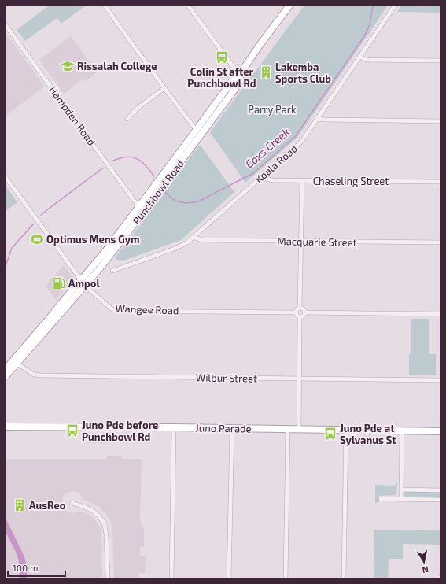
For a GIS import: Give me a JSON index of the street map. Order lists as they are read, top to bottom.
{
  "streets": {
    "main road": ["Punchbowl Road", "Juno Parade"],
    "street": [
      "Hampden Road",
      "Koala Road",
      "Chaseling Street",
      "Macquarie Street",
      "Wangee Road",
      "Wilbur Street"
    ]
  },
  "crossings": [
    ["Hampden Road", "Punchbowl Road"],
    ["Koala Road", "Chaseling Street"],
    ["Koala Road", "Macquarie Street"],
    ["Punchbowl Road", "Wangee Road"],
    ["Punchbowl Road", "Wilbur Street"]
  ],
  "water": ["Coxs Creek"],
  "parks": ["Parry Park"],
  "places": {
    "bus stop": ["Colin St after Punchbowl Rd", "Juno Pde before Punchbowl Rd", "Juno Pde at Sylvanus St"],
    "school or university": ["Rissalah College"],
    "building": ["Lakemba Sports Club", "AusReo"],
    "sports": ["Optimus Mens Gym"],
    "fuel station": ["Ampol"]
  },
  "scale_bar": "100 m",
  "north": "bottom"
}
